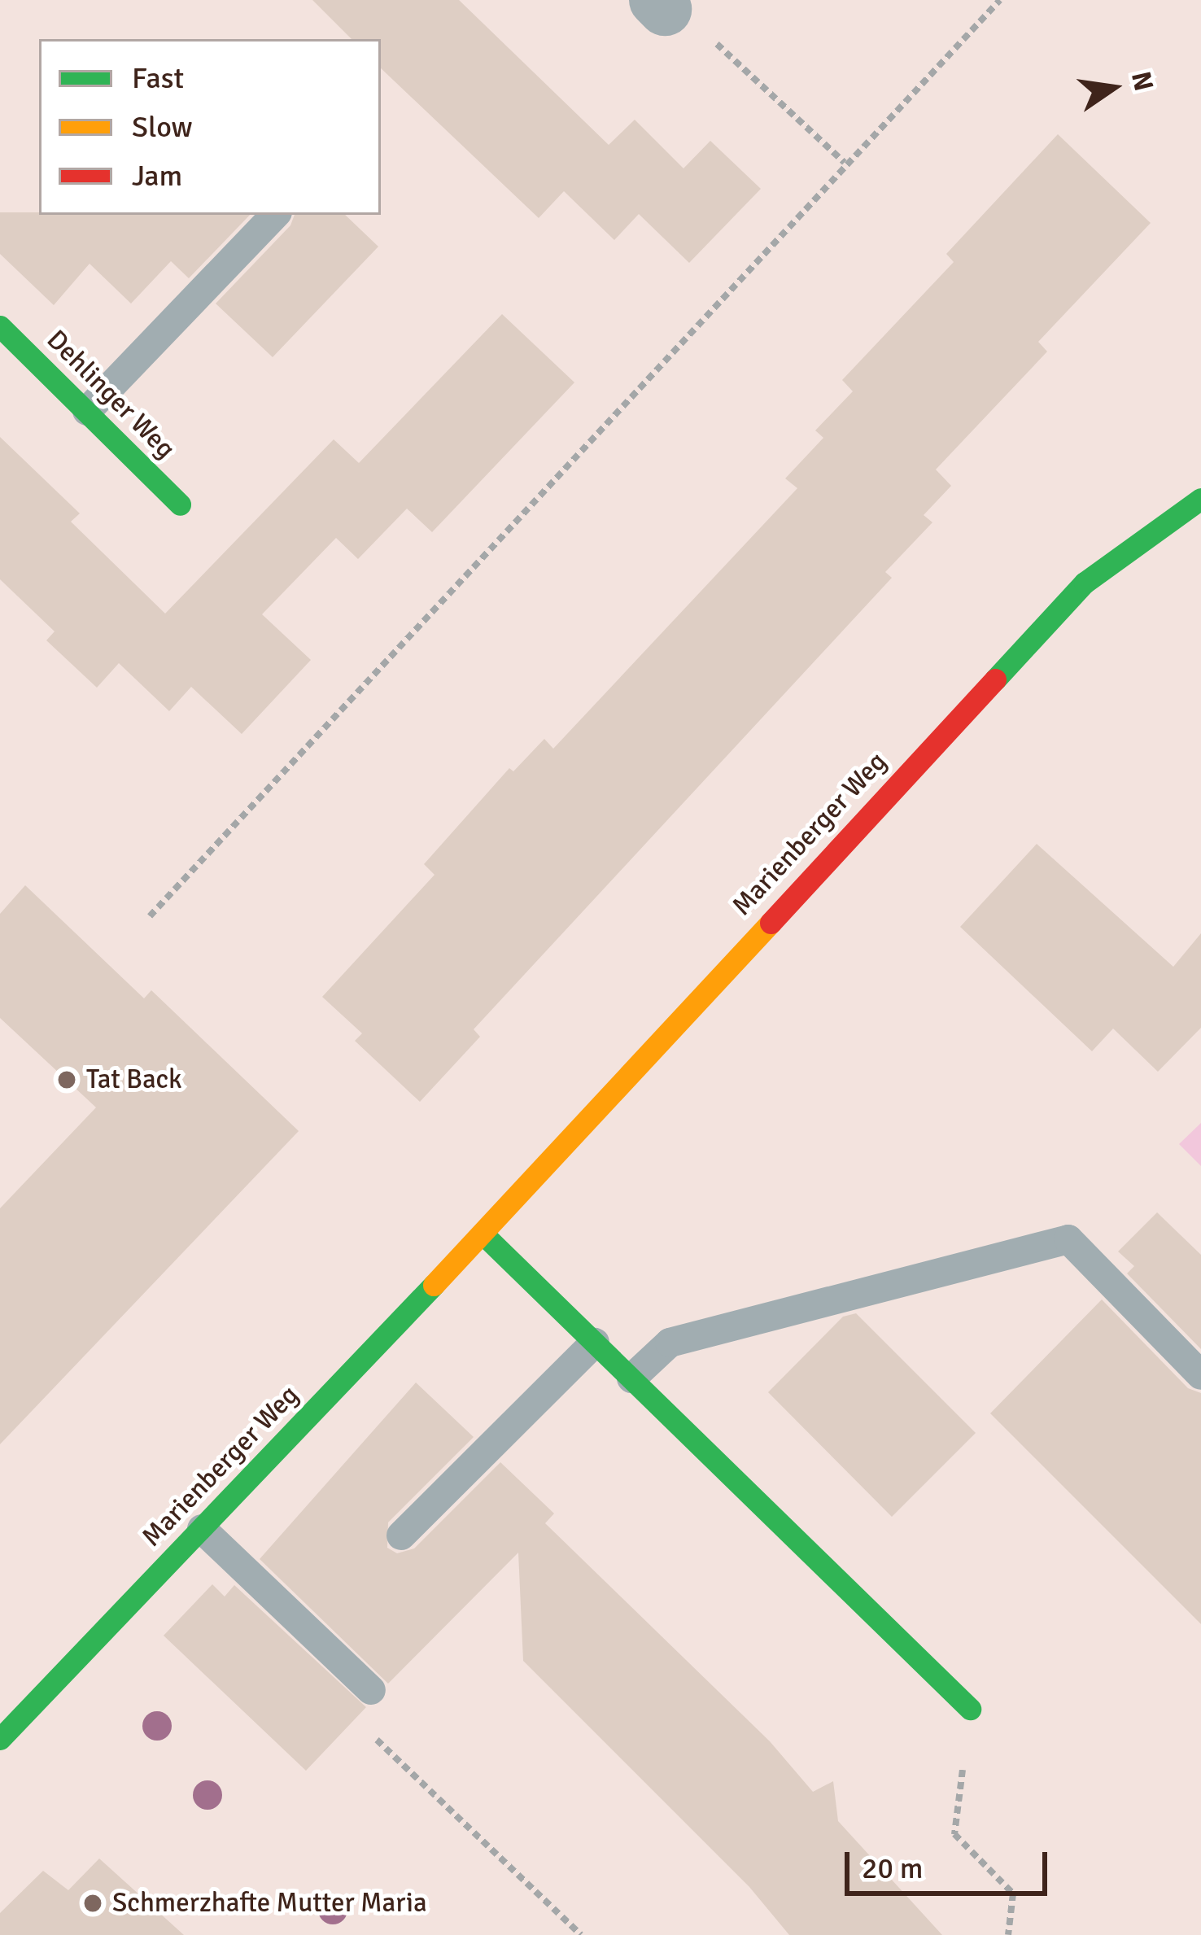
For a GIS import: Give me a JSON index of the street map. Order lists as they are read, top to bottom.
{
  "streets": {
    "street": ["Dehlinger Weg", "Marienberger Weg"]
  },
  "places": ["Tat Back", "Schmerzhafte Mutter Maria"],
  "legend": ["Fast", "Slow", "Jam"],
  "scale_bar": "20 m",
  "north": "right"
}
